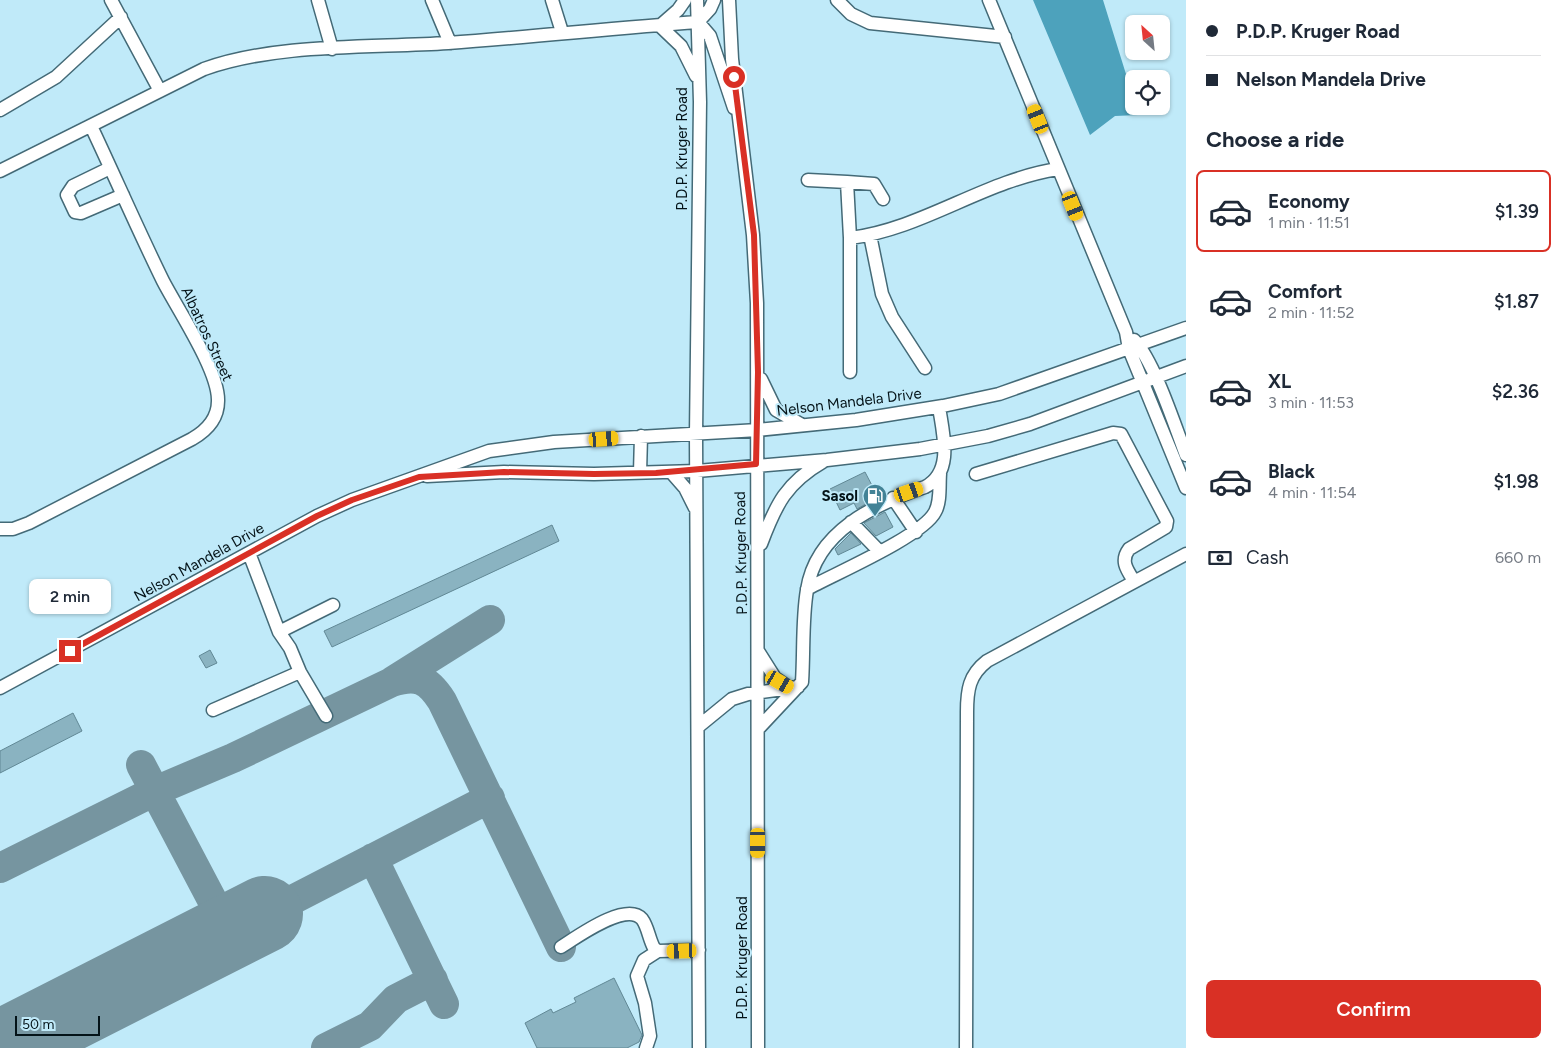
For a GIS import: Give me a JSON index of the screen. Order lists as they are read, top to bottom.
{
  "streets": {
    "street": ["P.D.P. Kruger Road", "Albatros Street", "Nelson Mandela Drive"]
  },
  "crossings": [
    ["P.D.P. Kruger Road", "Nelson Mandela Drive"]
  ],
  "places": {
    "fuel station": ["Sasol"]
  },
  "scale_bar": "50 m",
  "north": "top left",
  "page": {
    "banner": ["P.D.P. Kruger Road", "Nelson Mandela Drive"],
    "heading": "Choose a ride",
    "list": [
      {
        "name": "Economy",
        "note": "1 min · 11:51",
        "value": "$1.39"
      },
      {
        "name": "Comfort",
        "note": "2 min · 11:52",
        "value": "$1.87"
      },
      {
        "name": "XL",
        "note": "3 min · 11:53",
        "value": "$2.36"
      },
      {
        "name": "Black",
        "note": "4 min · 11:54",
        "value": "$1.98"
      }
    ],
    "pay": ["Cash", "660 m"],
    "bubble": "2 min",
    "buttons": "Confirm",
    "scale": "50 m"
  }
}
